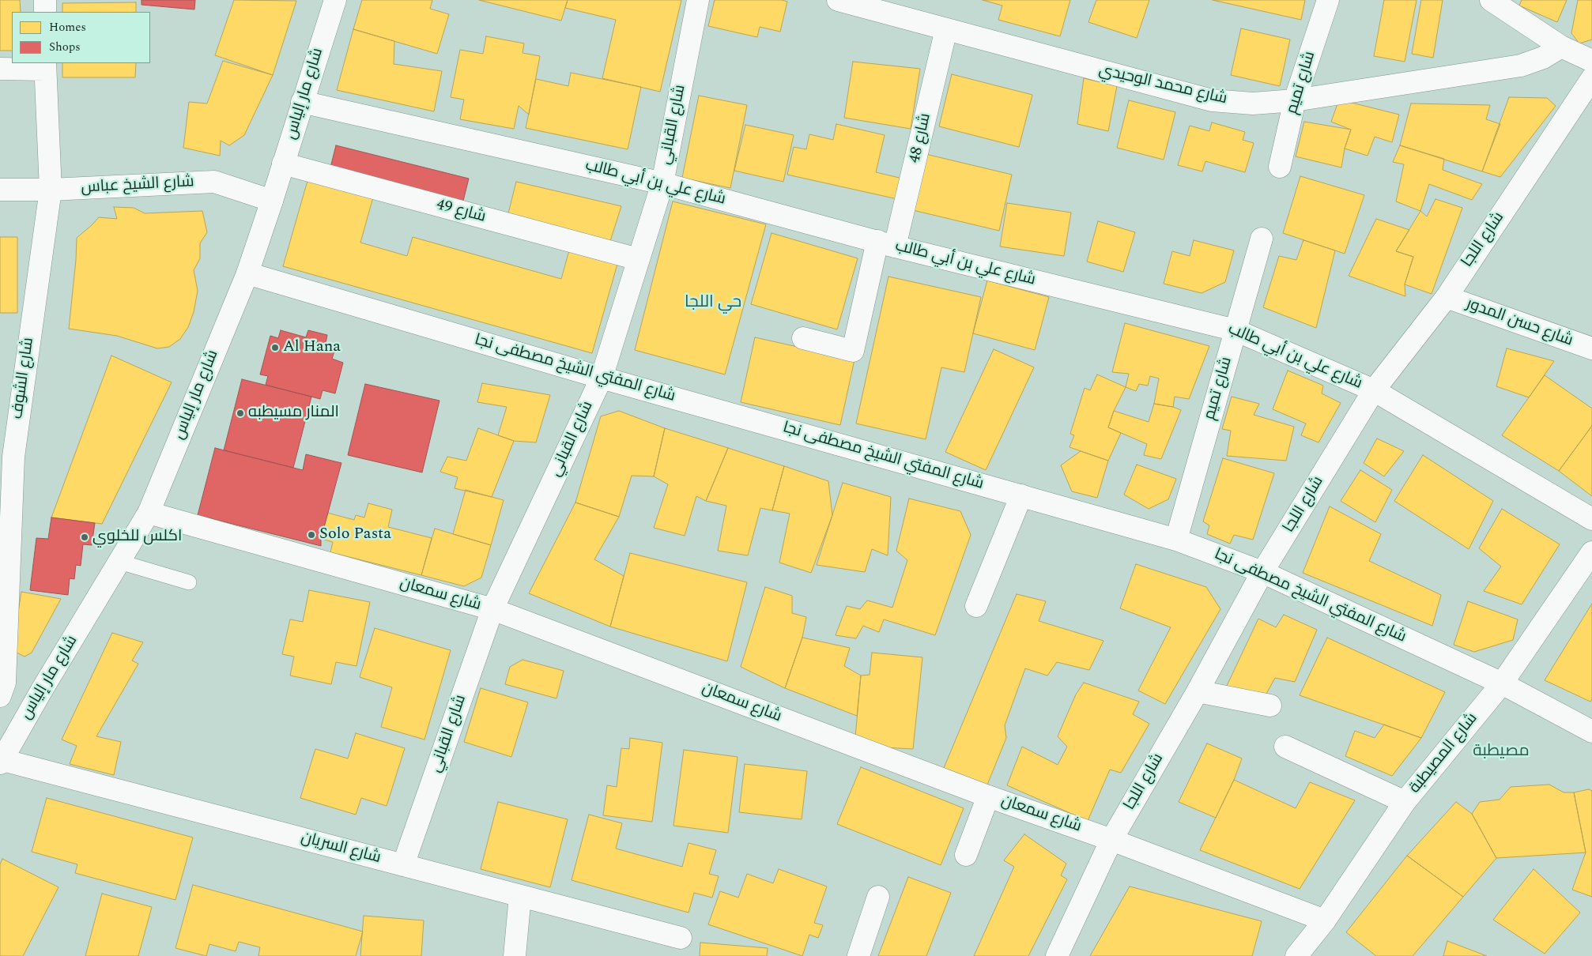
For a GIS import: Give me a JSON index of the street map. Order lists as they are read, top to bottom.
{
  "streets": {
    "street": [
      "شارع تميم",
      "شارع محمد الوحيدي",
      "شارع مار إلياس",
      "شارع القباني",
      "شارع 48",
      "شارع علي بن أبي طالب",
      "شارع الشيخ عباس",
      "شارع 49",
      "شارع اللجا",
      "شارع حسن المدور",
      "شارع المفتي الشيخ مصطفى نجا",
      "شارع الشوف",
      "شارع سمعان",
      "شارع المصيطبة",
      "شارع السريان"
    ]
  },
  "crossings": [
    ["شارع تميم", "شارع محمد الوحيدي"],
    ["شارع تميم", "شارع علي بن أبي طالب"],
    ["شارع تميم", "شارع المفتي الشيخ مصطفى نجا"],
    ["شارع محمد الوحيدي", "شارع 48"],
    ["شارع مار إلياس", "شارع علي بن أبي طالب"],
    ["شارع مار إلياس", "شارع الشيخ عباس"],
    ["شارع مار إلياس", "شارع 49"],
    ["شارع مار إلياس", "شارع المفتي الشيخ مصطفى نجا"],
    ["شارع مار إلياس", "شارع سمعان"],
    ["شارع مار إلياس", "شارع السريان"],
    ["شارع القباني", "شارع علي بن أبي طالب"],
    ["شارع القباني", "شارع 49"],
    ["شارع القباني", "شارع المفتي الشيخ مصطفى نجا"],
    ["شارع القباني", "شارع سمعان"],
    ["شارع القباني", "شارع السريان"],
    ["شارع 48", "شارع علي بن أبي طالب"],
    ["شارع علي بن أبي طالب", "شارع اللجا"],
    ["شارع الشيخ عباس", "شارع الشوف"],
    ["شارع اللجا", "شارع حسن المدور"],
    ["شارع اللجا", "شارع المفتي الشيخ مصطفى نجا"],
    ["شارع اللجا", "شارع سمعان"],
    ["شارع المفتي الشيخ مصطفى نجا", "شارع المصيطبة"],
    ["شارع سمعان", "شارع المصيطبة"]
  ],
  "districts": ["حي اللجا", "مصيطبة"],
  "places": [
    "Al Hana",
    "المنار مسيطبه",
    "Solo Pasta",
    "اكلس للخلوي"
  ],
  "legend": ["Homes", "Shops"]
}
